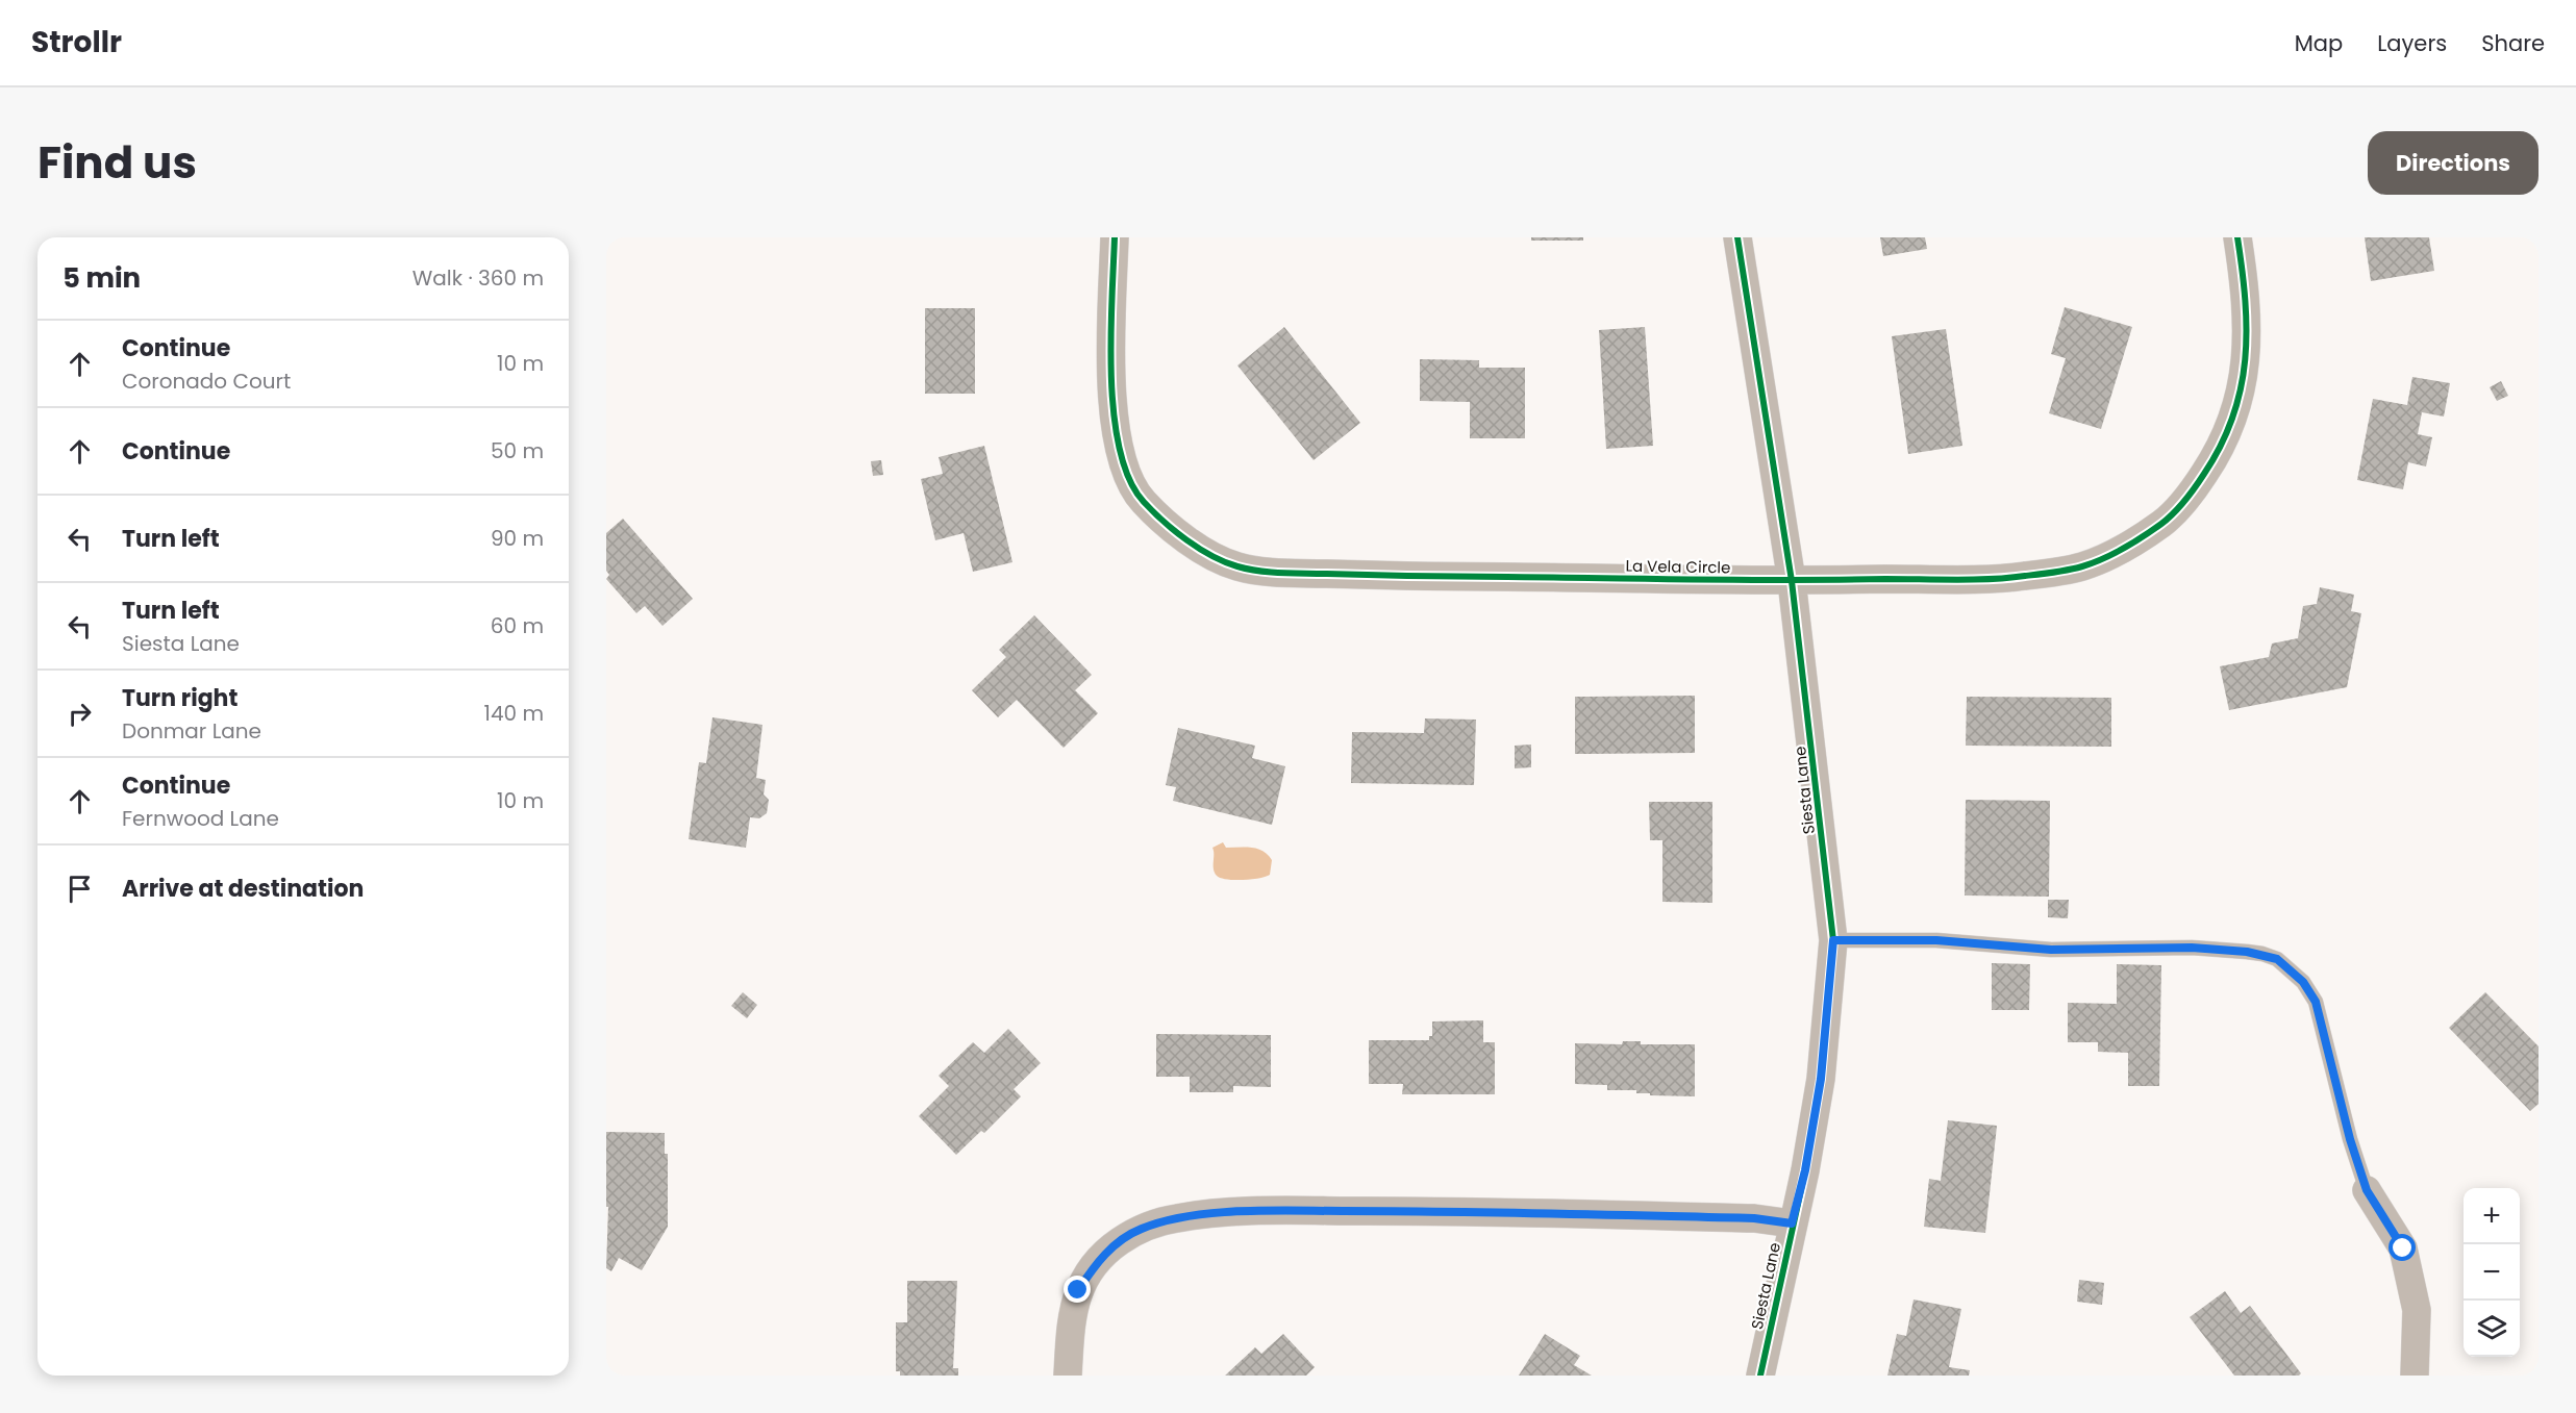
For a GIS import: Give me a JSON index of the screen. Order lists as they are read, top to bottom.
{
  "streets": {
    "street": ["La Vela Circle", "Siesta Lane"]
  },
  "crossings": [
    ["La Vela Circle", "Siesta Lane"]
  ],
  "page": {
    "header": "Strollr",
    "nav": ["Map", "Layers", "Share"],
    "title": "Find us",
    "buttons": "Directions",
    "heading": ["5 min", "Walk · 360 m"],
    "list": [
      ["Continue", "Coronado Court", "10 m"],
      ["Continue", "50 m"],
      ["Turn left", "90 m"],
      ["Turn left", "Siesta Lane", "60 m"],
      ["Turn right", "Donmar Lane", "140 m"],
      ["Continue", "Fernwood Lane", "10 m"],
      "Arrive at destination"
    ],
    "map_buttons": ["+", "−"]
  }
}
